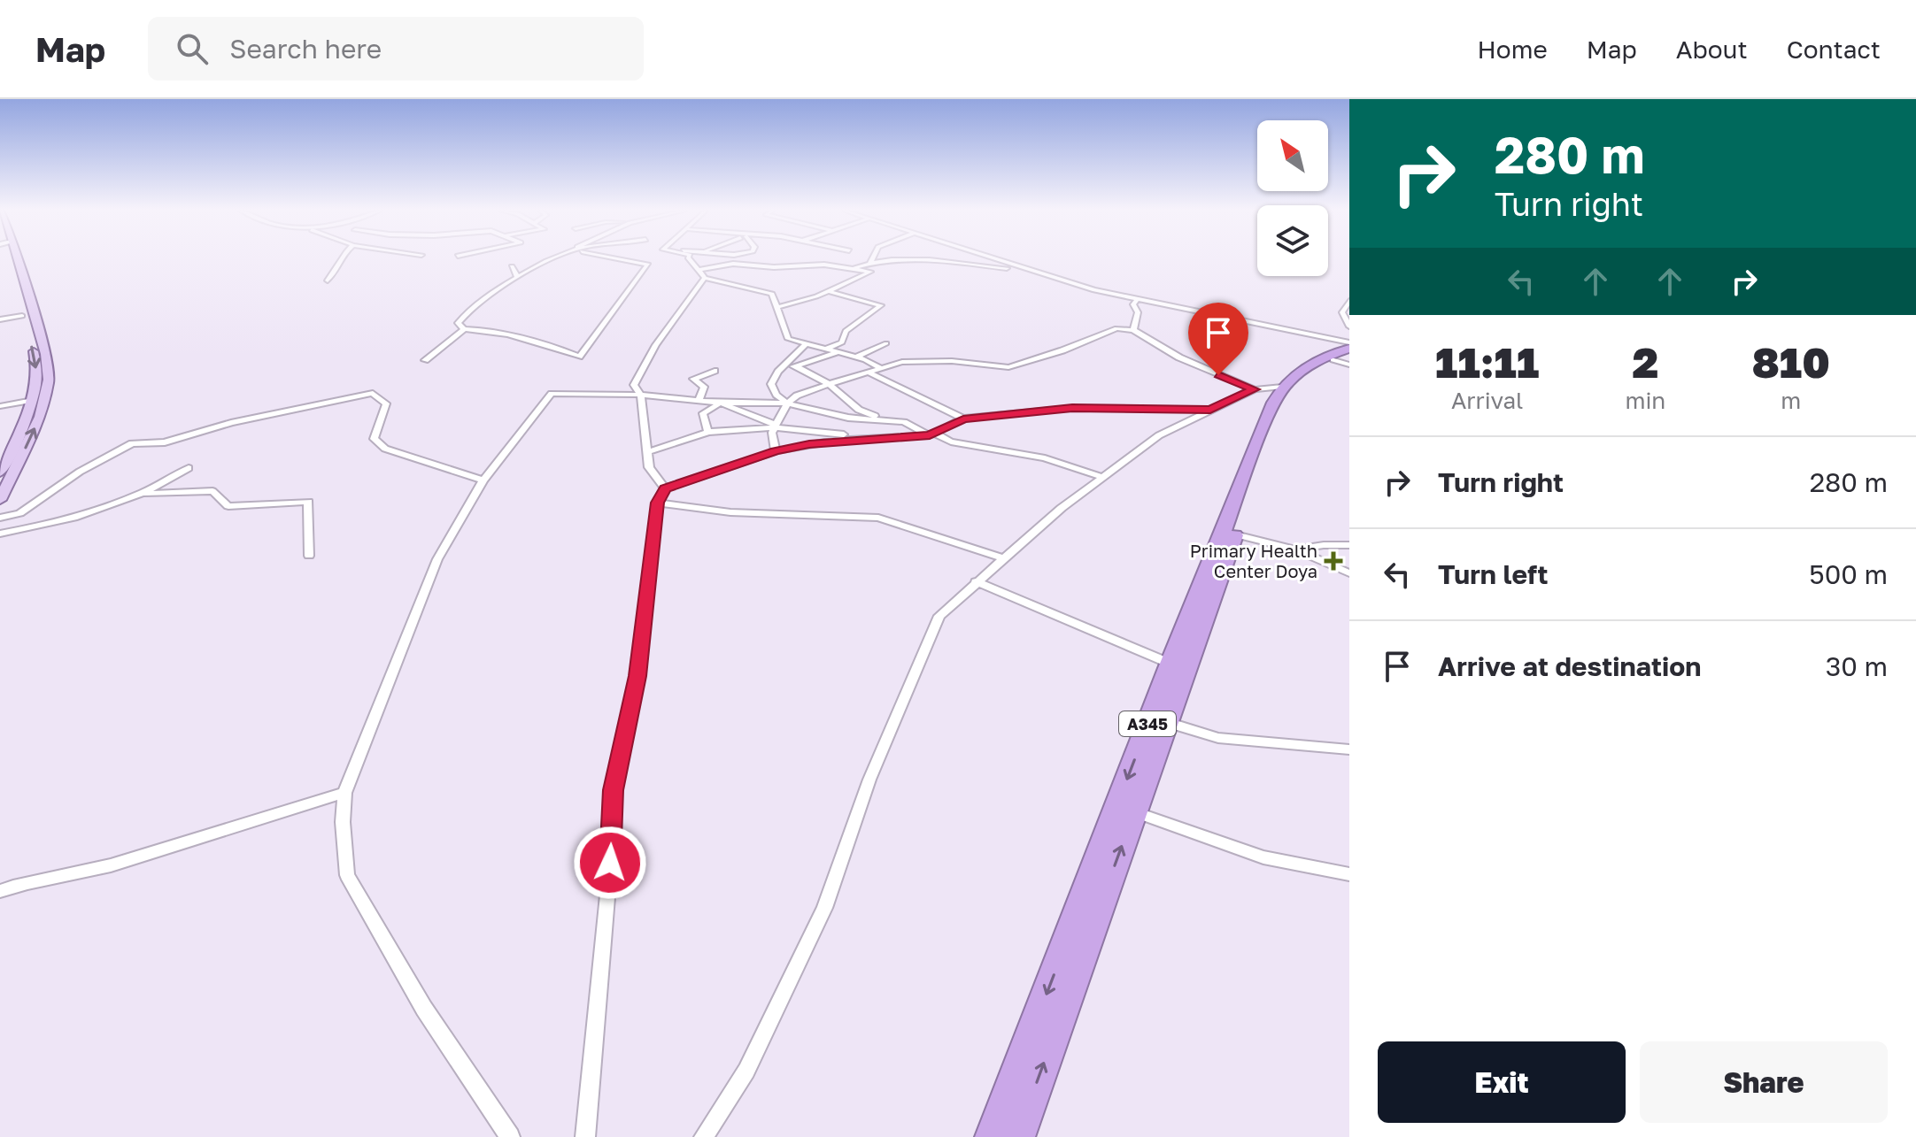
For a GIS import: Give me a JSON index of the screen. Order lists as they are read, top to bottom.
{
  "streets": {
    "highway": ["A345"]
  },
  "places": {
    "health": ["Primary Health Center Doya"]
  },
  "north": "top left",
  "page": {
    "header": "Map",
    "search": "Search here",
    "nav": [
      "Home",
      "Map",
      "About",
      "Contact"
    ],
    "turn": ["280 m", "Turn right"],
    "eta": [
      "11:11",
      "Arrival",
      "2",
      "min",
      "810",
      "m"
    ],
    "list": [
      {
        "name": "Turn right",
        "value": "280 m"
      },
      {
        "name": "Turn left",
        "value": "500 m"
      },
      {
        "name": "Arrive at destination",
        "value": "30 m"
      }
    ],
    "buttons": ["Exit", "Share"]
  }
}
